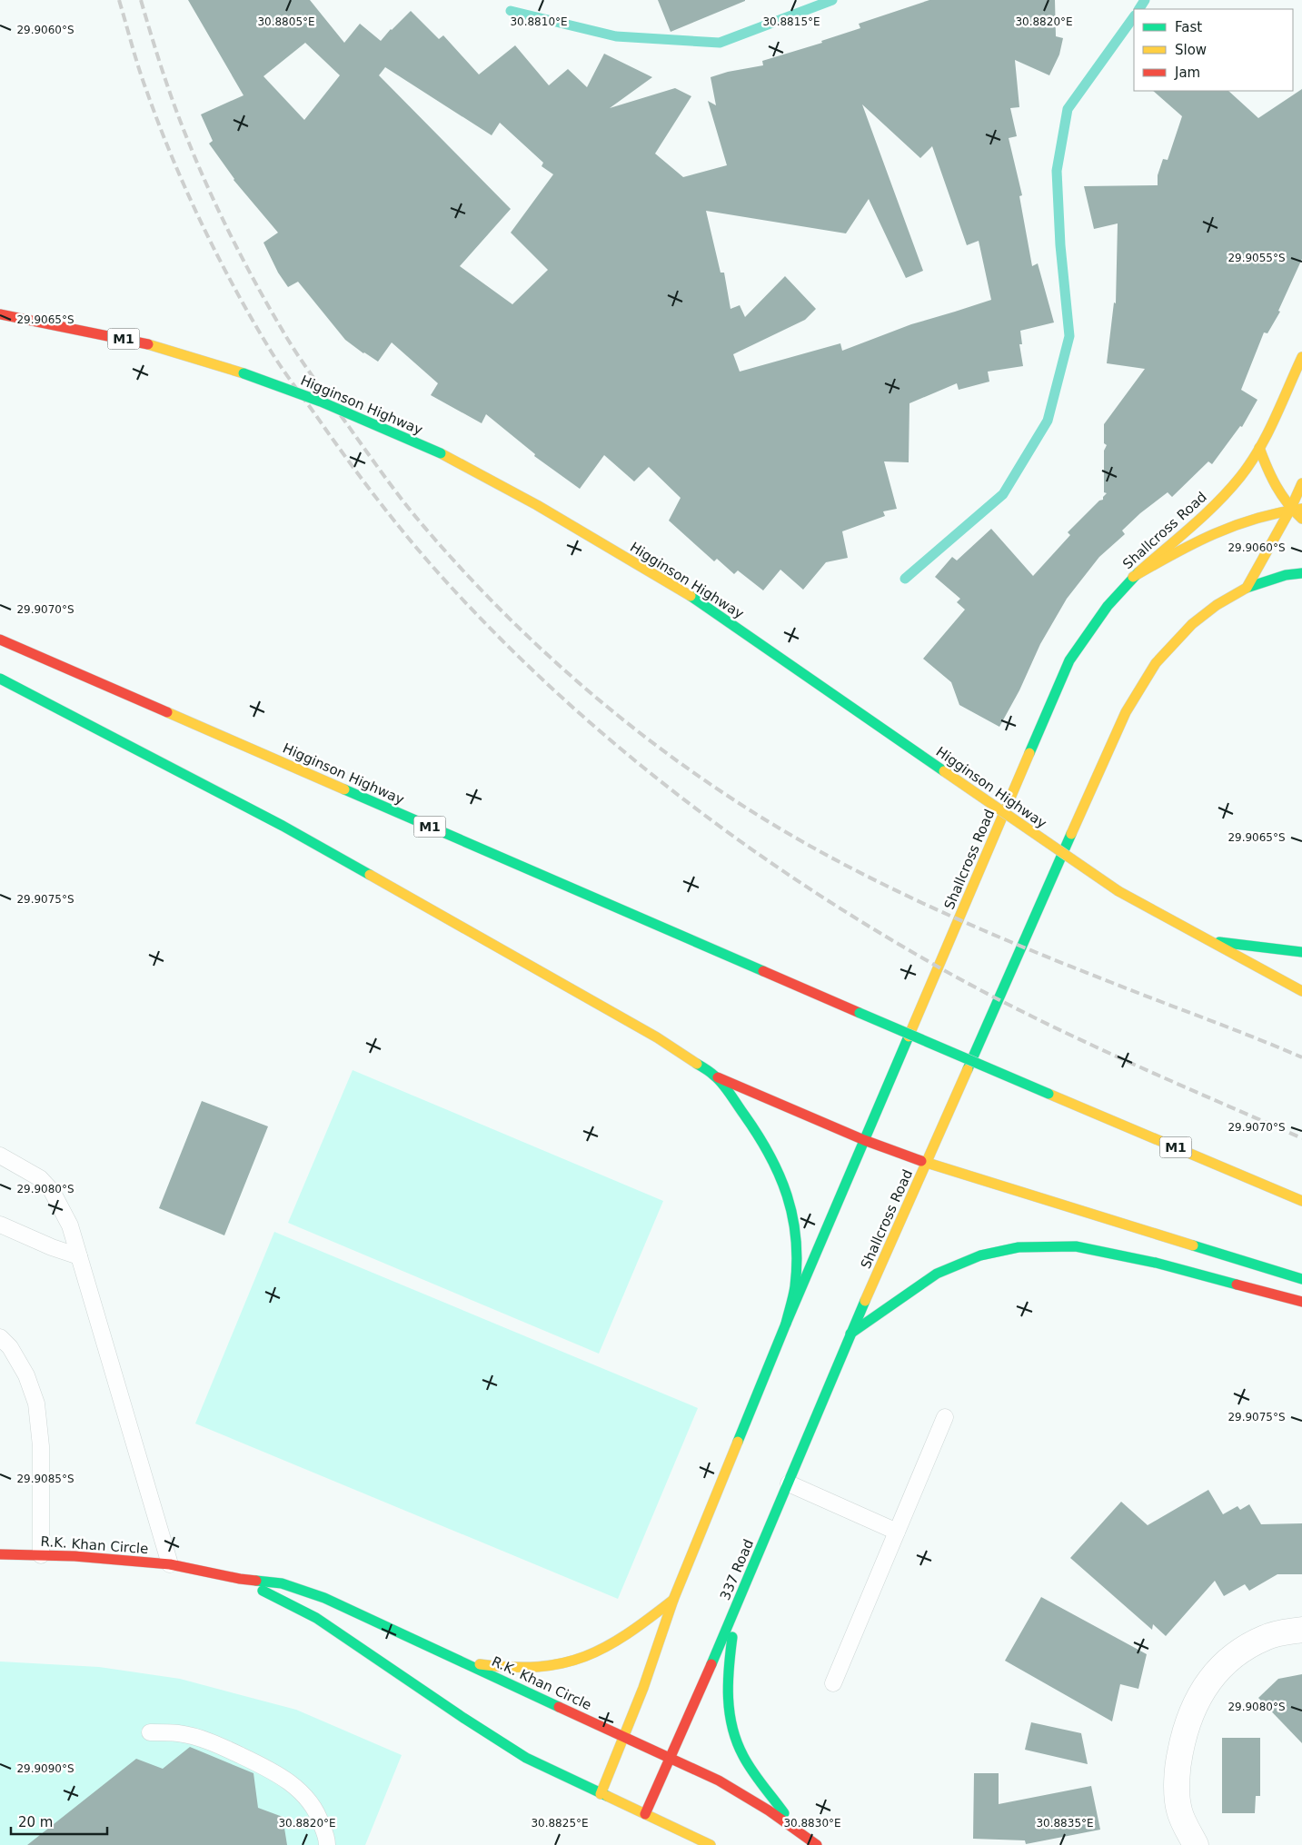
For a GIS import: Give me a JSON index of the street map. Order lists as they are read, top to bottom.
{
  "streets": {
    "main road": [
      "M1",
      "Higginson Highway",
      "Shallcross Road",
      "R.K. Khan Circle",
      "337 Road"
    ]
  },
  "crossings": [
    ["Shallcross Road", "337 Road"],
    ["R.K. Khan Circle", "337 Road"]
  ],
  "legend": ["Fast", "Slow", "Jam"],
  "scale_bar": "20 m",
  "coordinates": [
    "30.8820°E",
    "30.8805°E",
    "30.8810°E",
    "30.8815°E",
    "29.9060°S",
    "29.9055°S",
    "29.9065°S",
    "29.9070°S",
    "29.9075°S",
    "29.9080°S",
    "29.9085°S",
    "29.9090°S",
    "30.8825°E",
    "30.8830°E",
    "30.8835°E"
  ]
}
